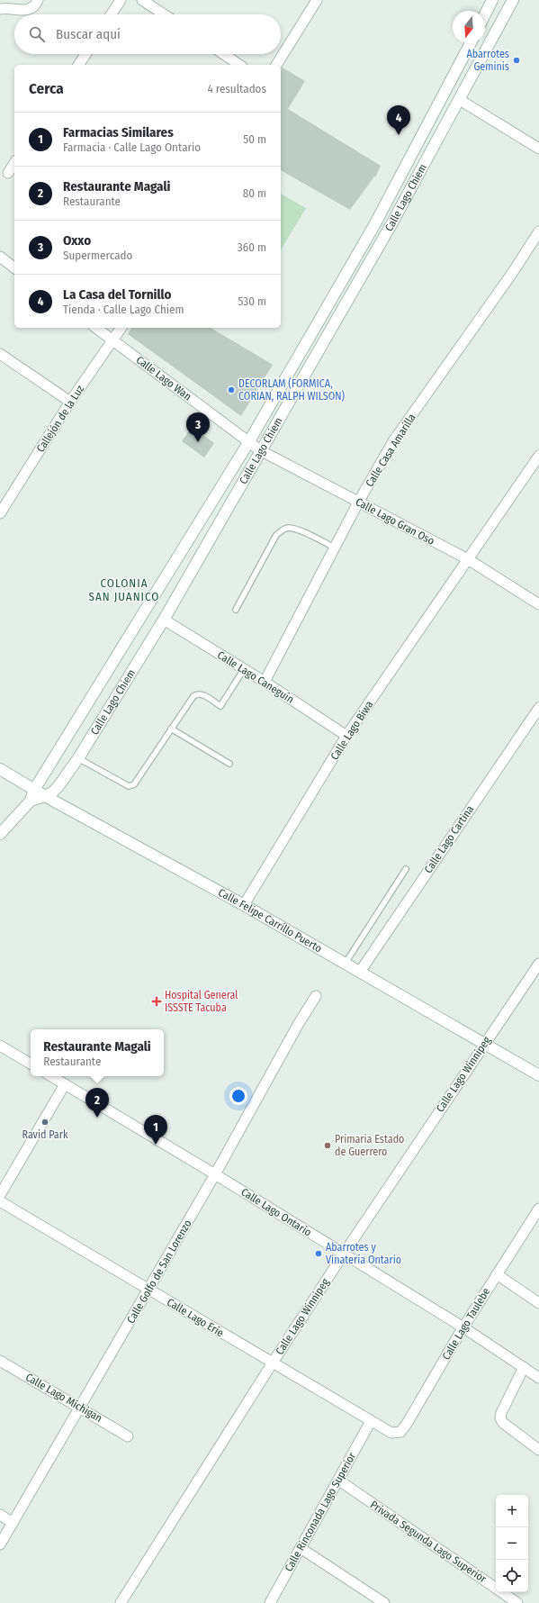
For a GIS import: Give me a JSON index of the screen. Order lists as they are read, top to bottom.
{
  "streets": {
    "street": [
      "Calle Lago Chiem",
      "Calle Lago Wan",
      "Callejón de la Luz",
      "Calle Casa Amarilla",
      "Calle Lago Gran Oso",
      "Calle Lago Caneguín",
      "Calle Lago Biwa",
      "Calle Lago Cartina",
      "Calle Felipe Carrillo Puerto",
      "Calle Lago Winnipeg",
      "Calle Lago Ontario",
      "Calle Golfo de San Lorenzo",
      "Calle Lago Erie",
      "Calle Lago Taulebe",
      "Calle Lago Michigan",
      "Calle Rinconada Lago Superior",
      "Privada Segunda Lago Superior"
    ]
  },
  "crossings": [
    ["Calle Lago Chiem", "Calle Lago Wan"],
    ["Calle Lago Chiem", "Calle Lago Gran Oso"],
    ["Calle Lago Chiem", "Calle Lago Caneguín"],
    ["Calle Lago Chiem", "Calle Felipe Carrillo Puerto"],
    ["Calle Lago Wan", "Callejón de la Luz"],
    ["Calle Lago Wan", "Calle Lago Gran Oso"],
    ["Calle Casa Amarilla", "Calle Lago Gran Oso"],
    ["Calle Casa Amarilla", "Calle Lago Caneguín"],
    ["Calle Lago Gran Oso", "Calle Lago Biwa"],
    ["Calle Lago Caneguín", "Calle Lago Biwa"],
    ["Calle Lago Biwa", "Calle Felipe Carrillo Puerto"],
    ["Calle Lago Cartina", "Calle Felipe Carrillo Puerto"],
    ["Calle Felipe Carrillo Puerto", "Calle Lago Winnipeg"],
    ["Calle Lago Winnipeg", "Calle Lago Ontario"],
    ["Calle Lago Winnipeg", "Calle Lago Erie"],
    ["Calle Lago Ontario", "Calle Golfo de San Lorenzo"],
    ["Calle Lago Ontario", "Calle Lago Taulebe"],
    ["Calle Golfo de San Lorenzo", "Calle Lago Erie"],
    ["Calle Golfo de San Lorenzo", "Calle Lago Michigan"],
    ["Calle Lago Erie", "Calle Lago Taulebe"],
    ["Calle Lago Erie", "Calle Rinconada Lago Superior"],
    ["Calle Rinconada Lago Superior", "Privada Segunda Lago Superior"]
  ],
  "districts": ["COLONIA SAN JUANICO"],
  "places": {
    "other": [
      "Abarrotes Geminis",
      "DECORLAM (FORMICA, CORIAN, RALPH WILSON)",
      "Ravid Park",
      "Primaria Estado de Guerrero",
      "Abarrotes y Vinatería Ontario"
    ],
    "health": ["Hospital General ISSSTE Tacuba"]
  },
  "north": "bottom",
  "page": {
    "search": "Buscar aquí",
    "heading": ["Cerca", "4 resultados"],
    "pins": [
      "4",
      "3",
      "2",
      "1"
    ],
    "list": [
      {
        "mark": "1",
        "name": "Farmacias Similares",
        "note": "Farmacia · Calle Lago Ontario",
        "value": "50 m"
      },
      {
        "mark": "2",
        "name": "Restaurante Magali",
        "note": "Restaurante",
        "value": "80 m"
      },
      {
        "mark": "3",
        "name": "Oxxo",
        "note": "Supermercado",
        "value": "360 m"
      },
      {
        "mark": "4",
        "name": "La Casa del Tornillo",
        "note": "Tienda · Calle Lago Chiem",
        "value": "530 m"
      }
    ],
    "popup": ["Restaurante Magali", "Restaurante"],
    "map_buttons": ["+", "−"]
  }
}
